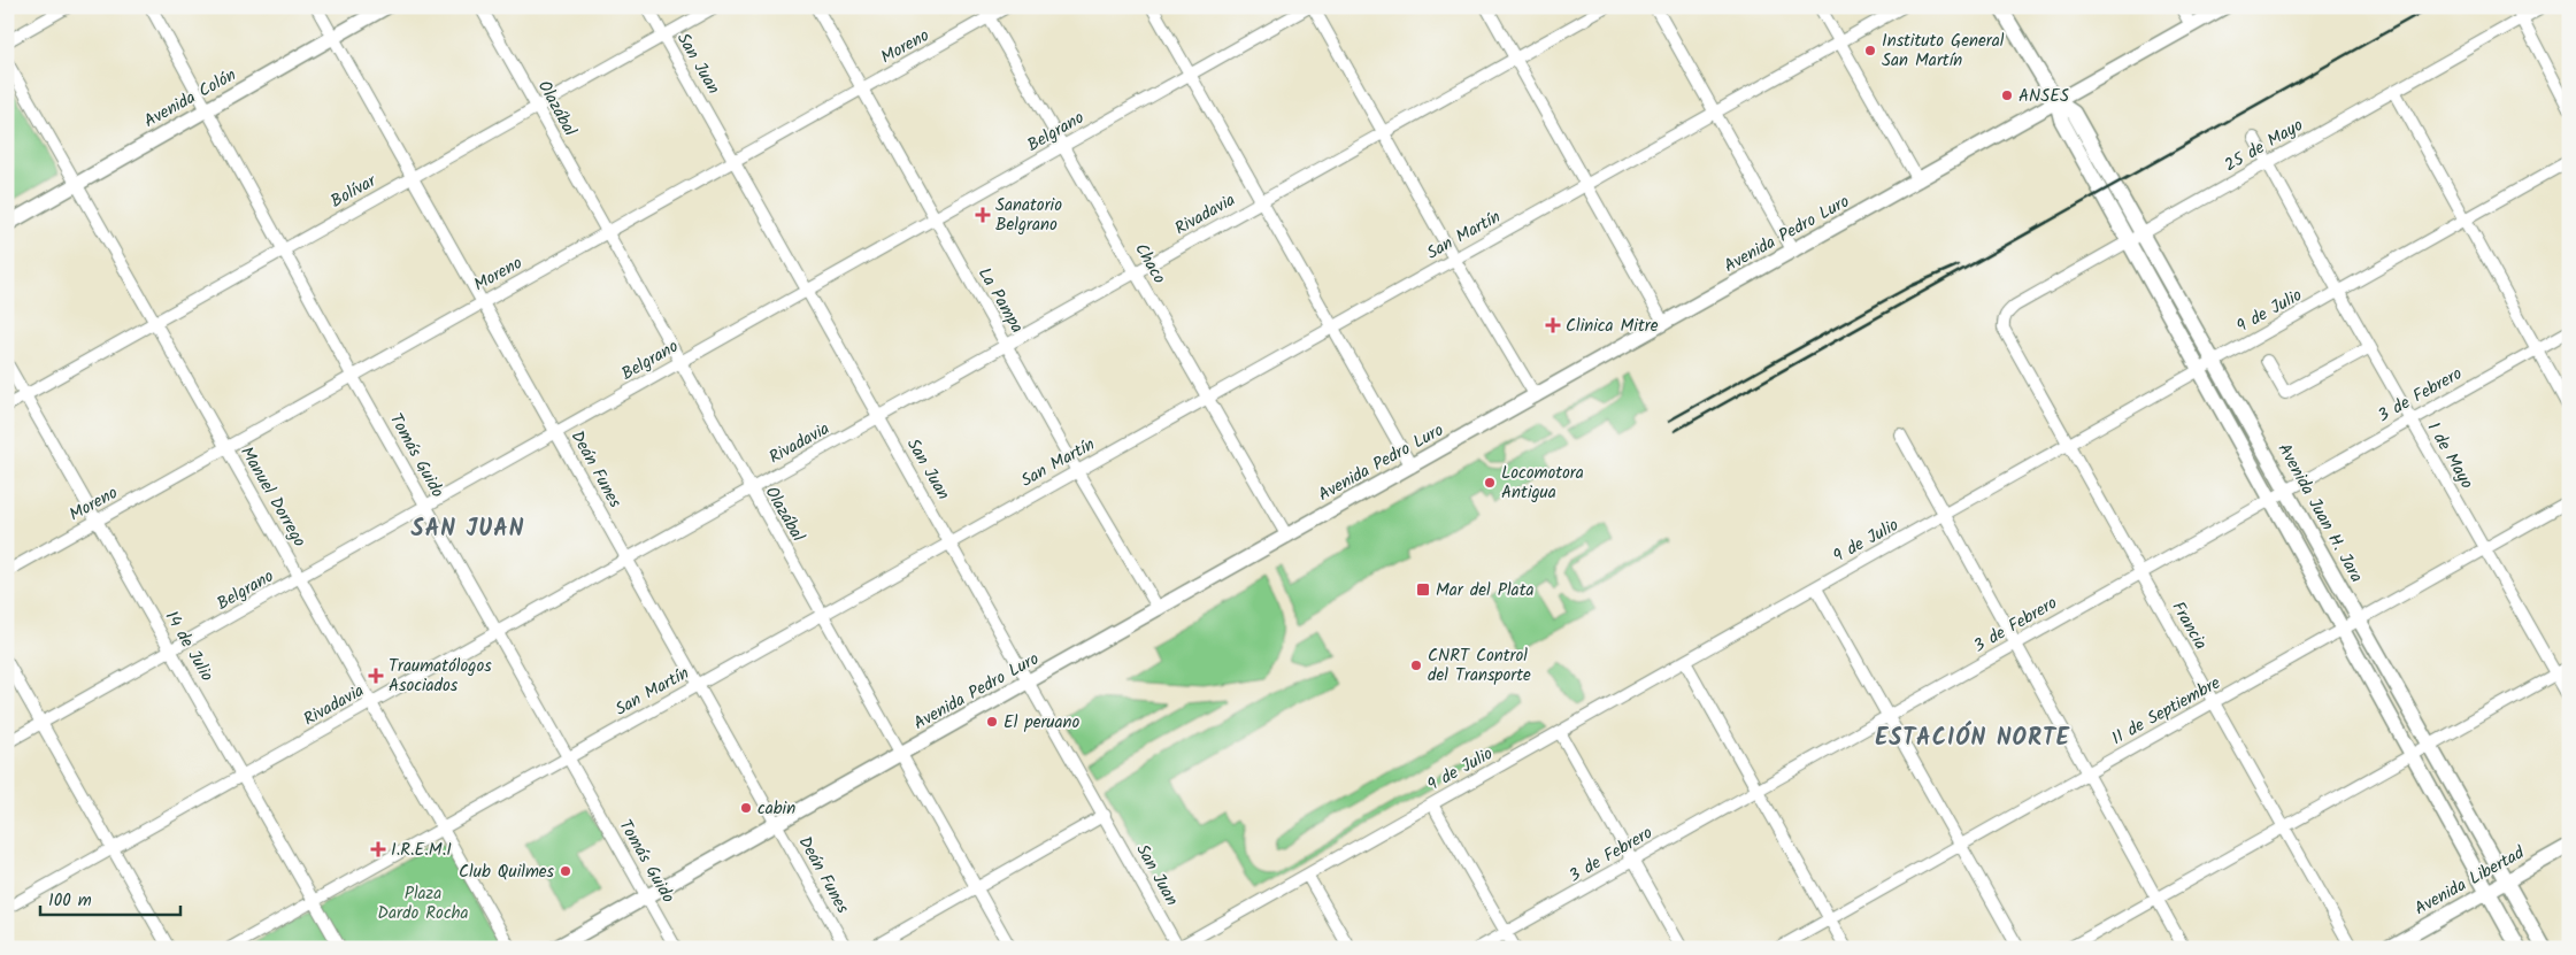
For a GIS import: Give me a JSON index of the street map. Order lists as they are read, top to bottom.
{
  "streets": {
    "main road": [
      "Avenida Colón",
      "Avenida Pedro Luro",
      "Avenida Juan H. Jara",
      "Avenida Libertad"
    ],
    "street": [
      "Moreno",
      "San Juan",
      "Olazábal",
      "Belgrano",
      "25 de Mayo",
      "Bolívar",
      "Rivadavia",
      "San Martín",
      "Chaco",
      "La Pampa",
      "9 de Julio",
      "3 de Febrero",
      "Tomás Guido",
      "1 de Mayo",
      "Deán Funes",
      "Manuel Dorrego",
      "Francia",
      "14 de Julio",
      "11 de Septiembre"
    ]
  },
  "crossings": [
    ["Moreno", "San Juan"],
    ["Moreno", "Olazábal"],
    ["Moreno", "Chaco"],
    ["Moreno", "La Pampa"],
    ["Moreno", "Tomás Guido"],
    ["Moreno", "Deán Funes"],
    ["Moreno", "Manuel Dorrego"],
    ["Moreno", "14 de Julio"],
    ["San Juan", "Belgrano"],
    ["San Juan", "Bolívar"],
    ["San Juan", "Rivadavia"],
    ["San Juan", "Avenida Pedro Luro"],
    ["San Juan", "San Martín"],
    ["San Juan", "9 de Julio"],
    ["Avenida Colón", "Tomás Guido"],
    ["Avenida Colón", "Deán Funes"],
    ["Avenida Colón", "Manuel Dorrego"],
    ["Olazábal", "Belgrano"],
    ["Olazábal", "Bolívar"],
    ["Olazábal", "Rivadavia"],
    ["Olazábal", "Avenida Pedro Luro"],
    ["Olazábal", "San Martín"],
    ["Belgrano", "Chaco"],
    ["Belgrano", "La Pampa"],
    ["Belgrano", "Tomás Guido"],
    ["Belgrano", "Deán Funes"],
    ["Belgrano", "Manuel Dorrego"],
    ["Belgrano", "14 de Julio"],
    ["25 de Mayo", "1 de Mayo"],
    ["25 de Mayo", "Avenida Juan H. Jara"],
    ["25 de Mayo", "Francia"],
    ["Bolívar", "Tomás Guido"],
    ["Bolívar", "Deán Funes"],
    ["Bolívar", "Manuel Dorrego"],
    ["Bolívar", "14 de Julio"],
    ["Rivadavia", "Chaco"],
    ["Rivadavia", "La Pampa"],
    ["Rivadavia", "Tomás Guido"],
    ["Rivadavia", "Deán Funes"],
    ["Rivadavia", "Manuel Dorrego"],
    ["Rivadavia", "14 de Julio"],
    ["Avenida Pedro Luro", "Chaco"],
    ["Avenida Pedro Luro", "La Pampa"],
    ["Avenida Pedro Luro", "Tomás Guido"],
    ["Avenida Pedro Luro", "Deán Funes"],
    ["Avenida Pedro Luro", "Avenida Juan H. Jara"],
    ["San Martín", "Chaco"],
    ["San Martín", "La Pampa"],
    ["San Martín", "Tomás Guido"],
    ["San Martín", "Deán Funes"],
    ["San Martín", "Manuel Dorrego"],
    ["San Martín", "14 de Julio"],
    ["9 de Julio", "1 de Mayo"],
    ["9 de Julio", "Avenida Juan H. Jara"],
    ["9 de Julio", "Francia"],
    ["3 de Febrero", "1 de Mayo"],
    ["3 de Febrero", "Avenida Juan H. Jara"],
    ["3 de Febrero", "Francia"],
    ["1 de Mayo", "11 de Septiembre"],
    ["Avenida Juan H. Jara", "11 de Septiembre"],
    ["Avenida Juan H. Jara", "Avenida Libertad"],
    ["Francia", "11 de Septiembre"]
  ],
  "districts": ["SAN JUAN", "ESTACIÓN NORTE"],
  "parks": ["Plaza Dardo Rocha"],
  "places": {
    "other": [
      "Instituto General San Martín",
      "ANSES",
      "Locomotora Antigua",
      "CNRT Control del Transporte",
      "El peruano",
      "cabin",
      "Club Quilmes"
    ],
    "health": [
      "Sanatorio Belgrano",
      "Clinica Mitre",
      "Traumatólogos Asociados",
      "I.R.E.M.I"
    ],
    "transit": ["Mar del Plata"]
  },
  "scale_bar": "100 m"
}
